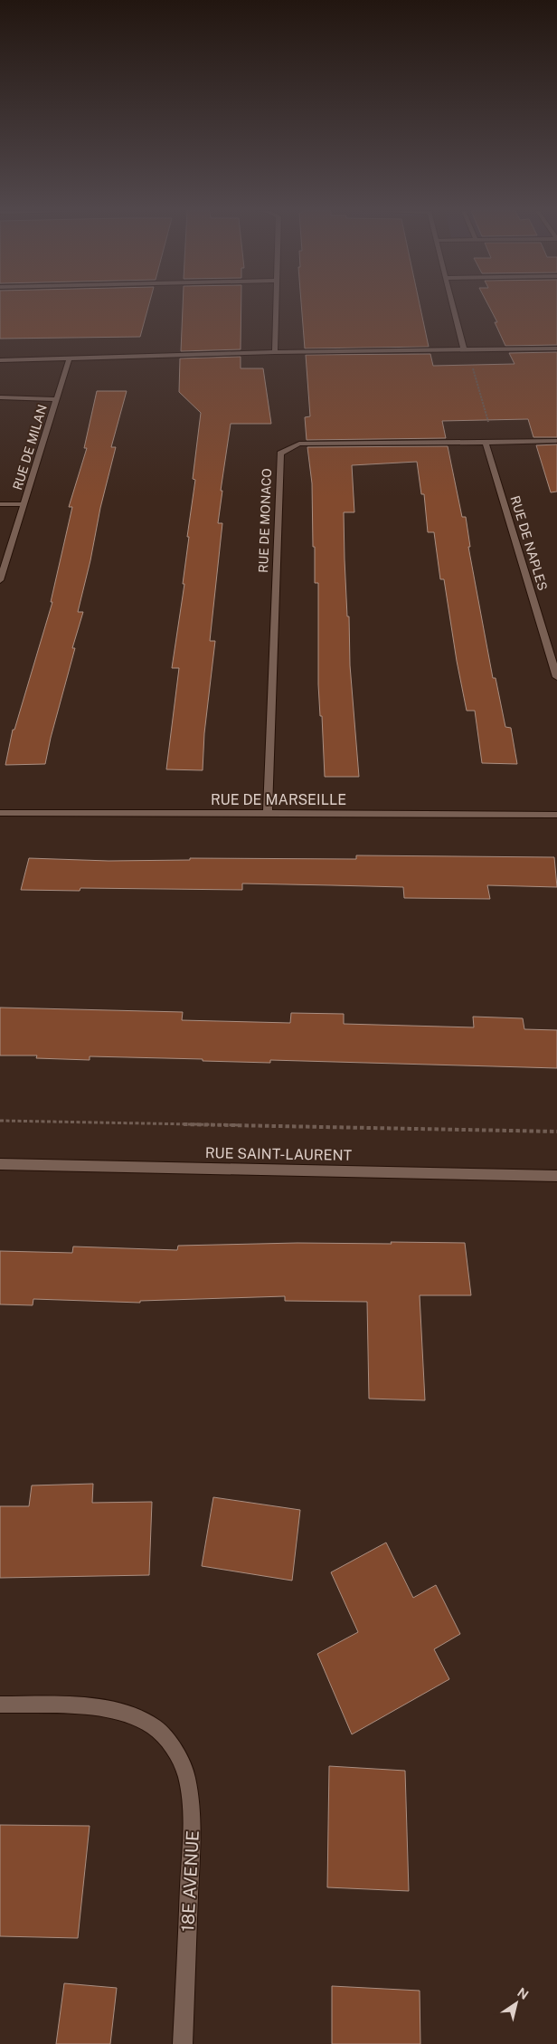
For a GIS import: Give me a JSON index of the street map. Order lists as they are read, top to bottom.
{
  "streets": {
    "street": [
      "RUE DE MILAN",
      "RUE DE MONACO",
      "RUE DE NAPLES",
      "RUE DE MARSEILLE",
      "RUE SAINT-LAURENT",
      "18E AVENUE"
    ]
  },
  "crossings": [
    ["RUE DE MONACO", "RUE DE NAPLES"],
    ["RUE DE MONACO", "RUE DE MARSEILLE"]
  ],
  "north": "top right"
}
